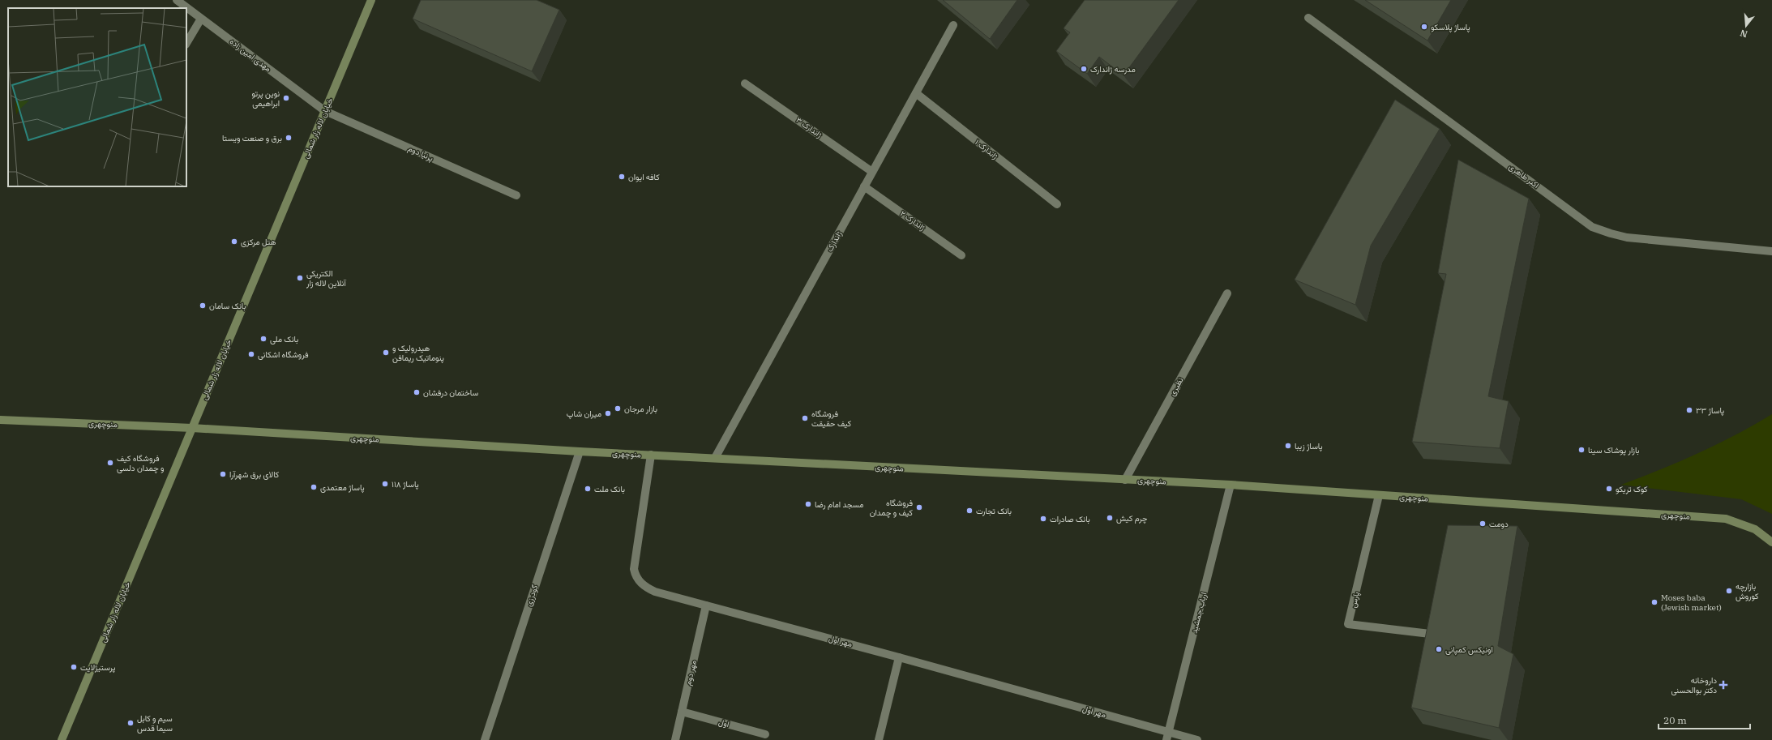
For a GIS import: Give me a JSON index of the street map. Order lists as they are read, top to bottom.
{
  "streets": {
    "street": [
      "مهدی امین زاده",
      "ژاندارک ۳",
      "خیابان لاله زار شمالی",
      "ژاندارک ۱",
      "پرنیا دوم",
      "اکبر طاهری",
      "ژاندارک ۲",
      "ژاندارک",
      "نظیری",
      "منوچهری",
      "گودرزی",
      "پارس",
      "ارباب جمشید",
      "مهر اول",
      "مهر دوم",
      "اول"
    ]
  },
  "crossings": [
    ["مهدی امین زاده", "خیابان لاله زار شمالی"],
    ["مهدی امین زاده", "پرنیا دوم"],
    ["ژاندارک ۳", "ژاندارک"],
    ["خیابان لاله زار شمالی", "پرنیا دوم"],
    ["خیابان لاله زار شمالی", "منوچهری"],
    ["ژاندارک ۱", "ژاندارک"],
    ["ژاندارک ۲", "ژاندارک"],
    ["ژاندارک", "منوچهری"],
    ["نظیری", "منوچهری"],
    ["منوچهری", "گودرزی"],
    ["منوچهری", "پارس"],
    ["منوچهری", "ارباب جمشید"],
    ["منوچهری", "مهر اول"],
    ["ارباب جمشید", "مهر اول"],
    ["مهر اول", "مهر دوم"],
    ["مهر دوم", "اول"]
  ],
  "places": {
    "other": [
      "پاساژ پلاسکو",
      "مدرسه ژاندارک",
      "نوین پرتو ابراهیمی",
      "برق و صنعت ویستا",
      "کافه ایوان",
      "هتل مرکزی",
      "الکتریکی آنلاین لاله زار",
      "بانک سامان",
      "بانک ملی",
      "هیدرولیک و پنوماتیک ریمافن",
      "فروشگاه اشکانی",
      "ساختمان درفشان",
      "بازار مرجان",
      "پاساژ ۳۳",
      "میران شاپ",
      "فروشگاه کیف حقیقت",
      "پاساژ زیبا",
      "بازار پوشاک سینا",
      "فروشگاه کیف و چمدان دلسی",
      "کالای برق شهرآرا",
      "پاساژ ۱۱۸",
      "پاساژ معتمدی",
      "بانک ملت",
      "کوک تریکو",
      "مسجد امام رضا",
      "فروشگاه کیف و چمدان",
      "بانک تجارت",
      "چرم کیش",
      "بانک صادرات",
      "دومت",
      "بازارچه کوروش",
      "Moses baba (Jewish market)",
      "اونیکس کمپانی",
      "پرستیژلایت",
      "سیم و کابل سیما قدس"
    ],
    "health": ["داروخانه دکتر بوالحسنی"]
  },
  "scale_bar": "20 m",
  "north": "bottom"
}
